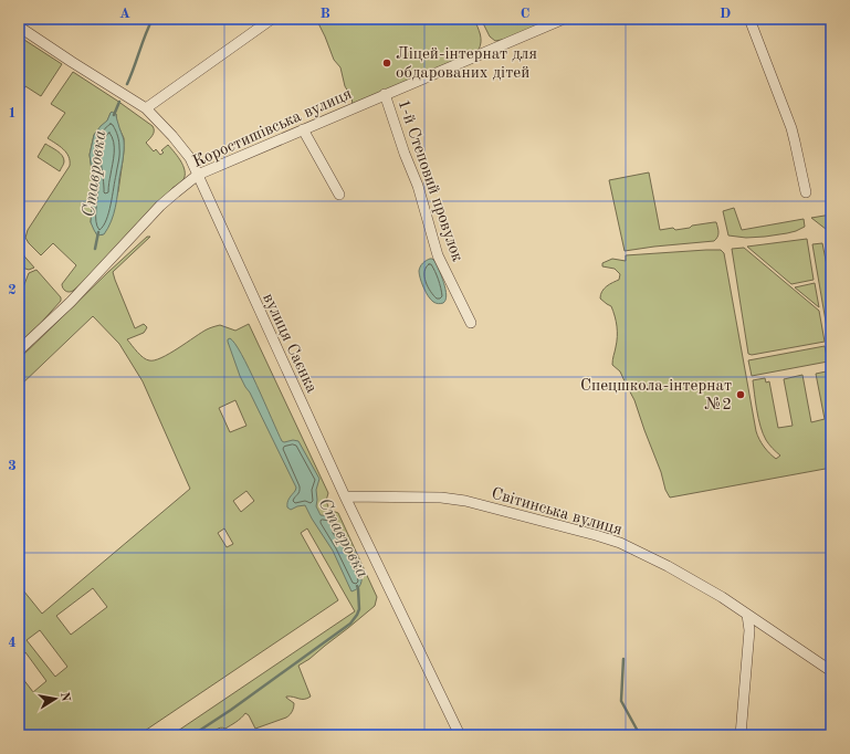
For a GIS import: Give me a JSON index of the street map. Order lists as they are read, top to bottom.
{
  "streets": {
    "street": [
      "Коростишівська вулиця",
      "1-й Степовий провулок",
      "вулиця Саєнка",
      "Світинська вулиця"
    ]
  },
  "crossings": [
    ["Коростишівська вулиця", "1-й Степовий провулок"],
    ["Коростишівська вулиця", "вулиця Саєнка"],
    ["вулиця Саєнка", "Світинська вулиця"]
  ],
  "water": ["Ставровка"],
  "places": ["Ліцей-інтернат для обдарованих дітей", "Спецшкола-інтернат №2"],
  "north": "right",
  "grid": {
    "columns": [
      "A",
      "B",
      "C",
      "D"
    ],
    "rows": [
      "1",
      "2",
      "3",
      "4"
    ]
  }
}
